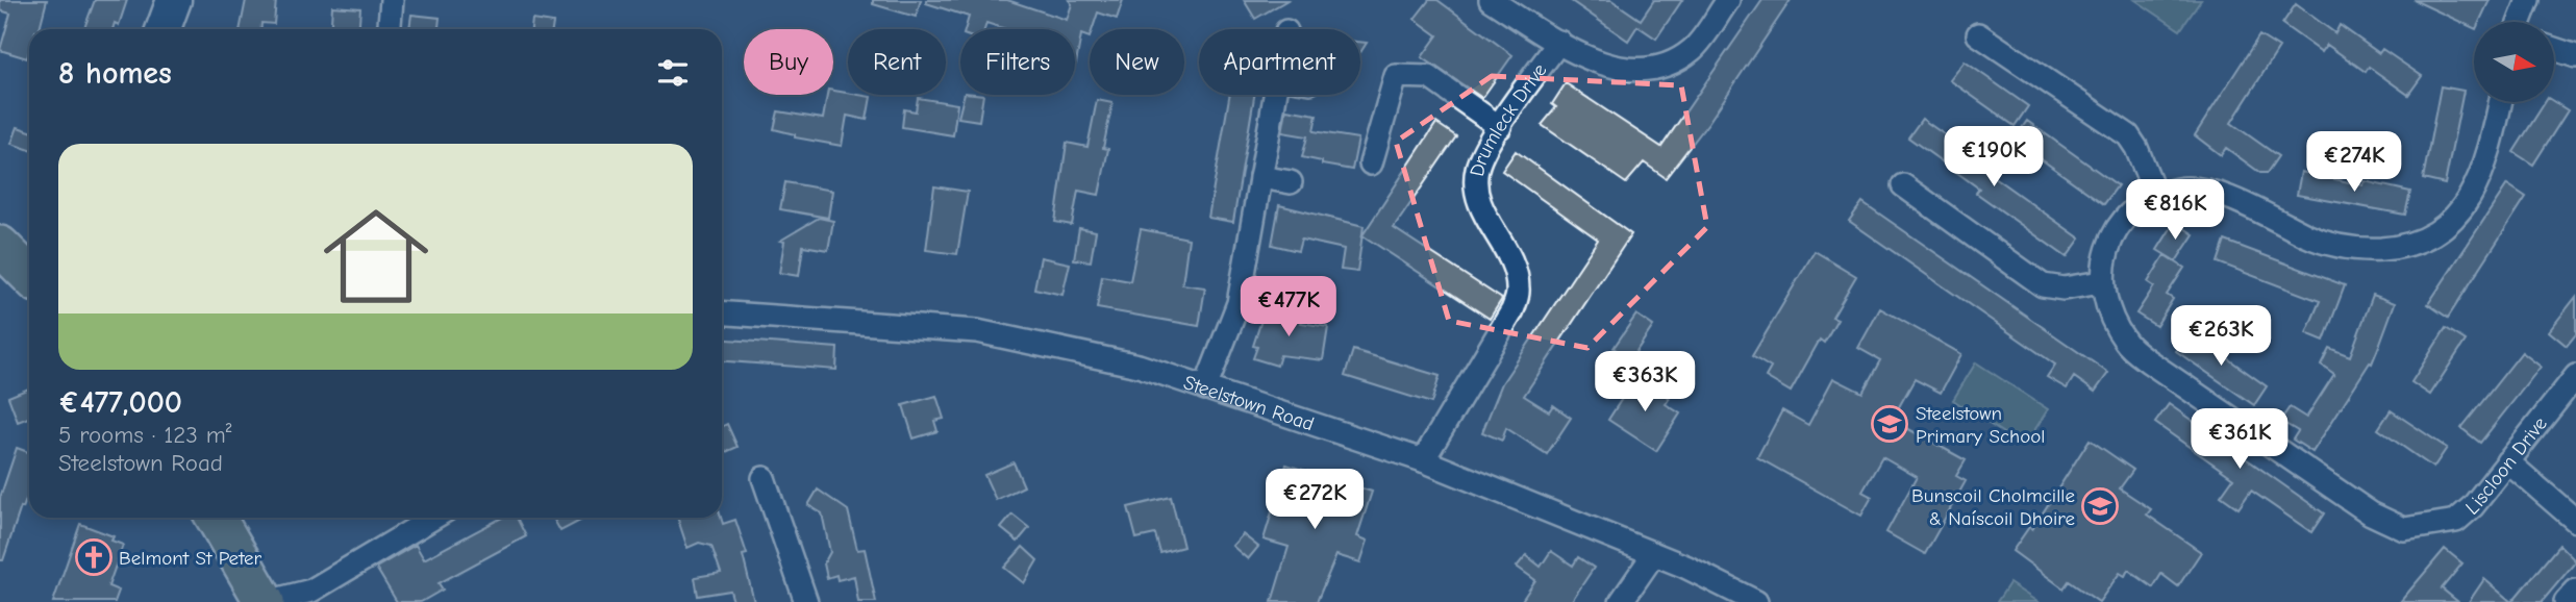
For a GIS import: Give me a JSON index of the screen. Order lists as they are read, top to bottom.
{
  "streets": {
    "street": ["Drumleck Drive", "Steelstown Road", "Liscloon Drive"]
  },
  "crossings": [
    ["Drumleck Drive", "Steelstown Road"]
  ],
  "places": {
    "school or university": ["Steelstown Primary School", "Bunscoil Cholmcille & Naíscoil Dhoire"],
    "church": ["Belmont St Peter"]
  },
  "north": "right",
  "page": {
    "chip": [
      "Buy",
      "Rent",
      "Filters",
      "New",
      "Apartment"
    ],
    "heading": "8 homes",
    "list": [
      {
        "name": "€477,000",
        "note": "5 rooms · 123 m² · Steelstown Road"
      }
    ],
    "price": [
      "€190K",
      "€274K",
      "€816K",
      "€477K",
      "€263K",
      "€363K",
      "€361K",
      "€272K"
    ]
  }
}
